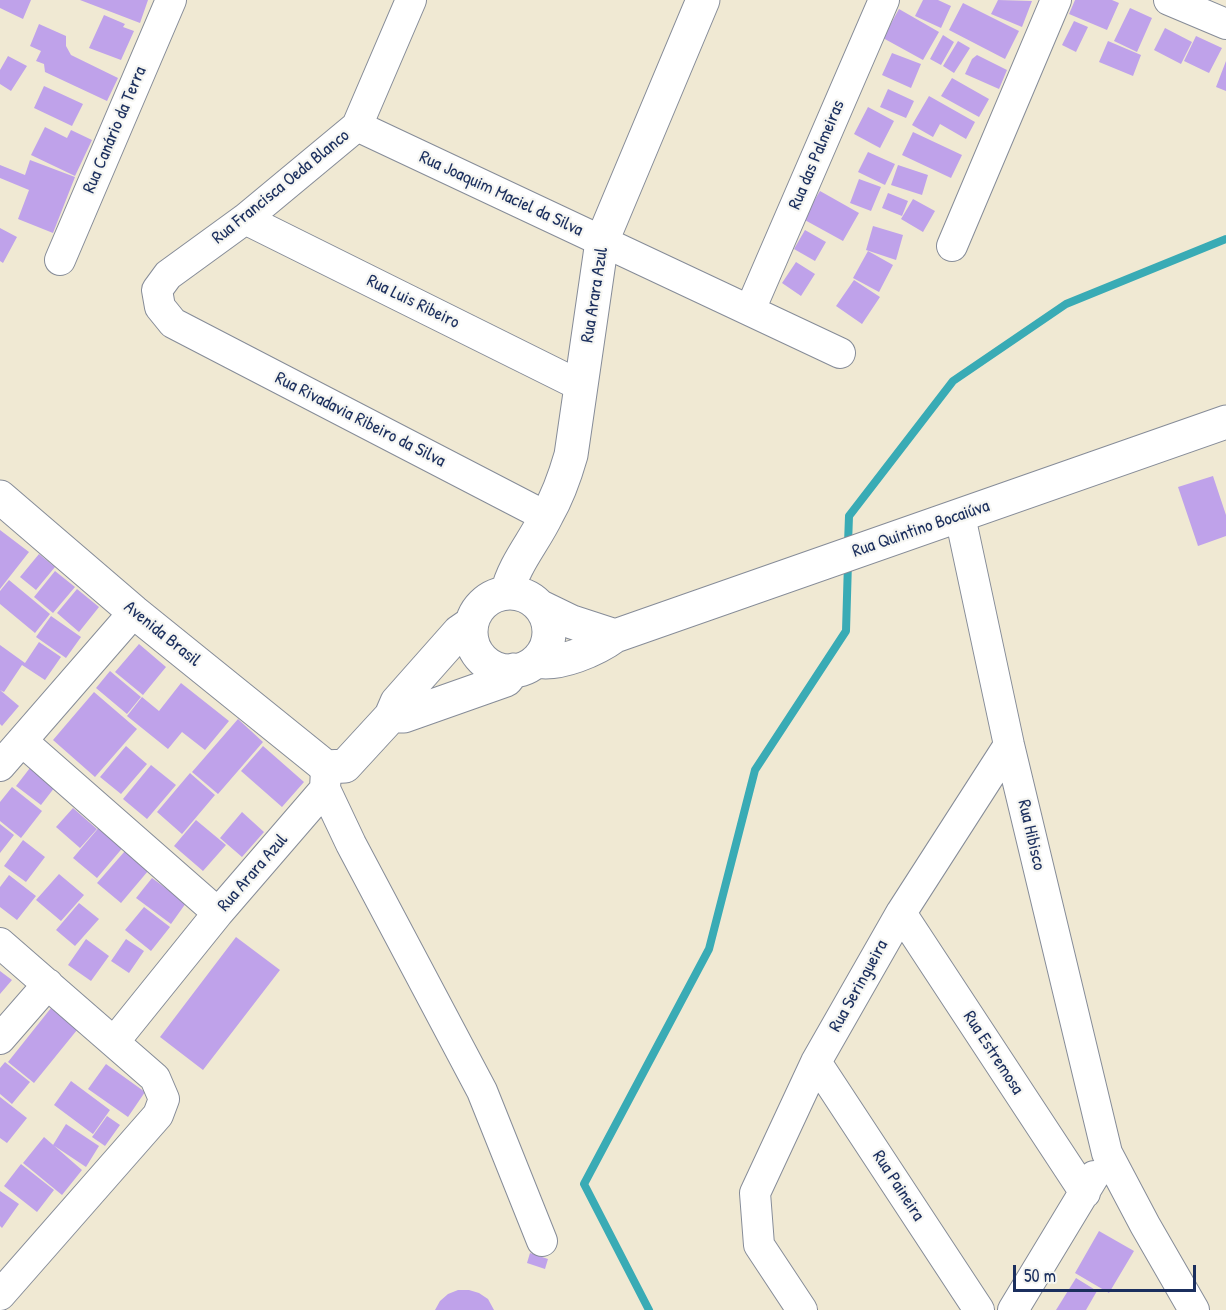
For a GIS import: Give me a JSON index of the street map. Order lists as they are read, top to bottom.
{
  "streets": {
    "street": [
      "Rua Canário da Terra",
      "Rua das Palmeiras",
      "Rua Francisca Oeda Blanco",
      "Rua Joaquim Maciel da Silva",
      "Rua Arara Azul",
      "Rua Luis Ribeiro",
      "Rua Rivadavia Ribeiro da Silva",
      "Rua Quintino Bocaiúva",
      "Avenida Brasil",
      "Rua Hibisco",
      "Rua Seringueira",
      "Rua Estremosa",
      "Rua Paineira"
    ]
  },
  "crossings": [
    ["Rua das Palmeiras", "Rua Joaquim Maciel da Silva"],
    ["Rua Francisca Oeda Blanco", "Rua Joaquim Maciel da Silva"],
    ["Rua Francisca Oeda Blanco", "Rua Luis Ribeiro"],
    ["Rua Francisca Oeda Blanco", "Rua Rivadavia Ribeiro da Silva"],
    ["Rua Joaquim Maciel da Silva", "Rua Arara Azul"],
    ["Rua Arara Azul", "Rua Luis Ribeiro"],
    ["Rua Arara Azul", "Rua Rivadavia Ribeiro da Silva"],
    ["Rua Arara Azul", "Rua Quintino Bocaiúva"],
    ["Rua Arara Azul", "Avenida Brasil"],
    ["Rua Quintino Bocaiúva", "Rua Hibisco"],
    ["Rua Hibisco", "Rua Seringueira"],
    ["Rua Seringueira", "Rua Estremosa"],
    ["Rua Seringueira", "Rua Paineira"]
  ],
  "scale_bar": "50 m"
}
